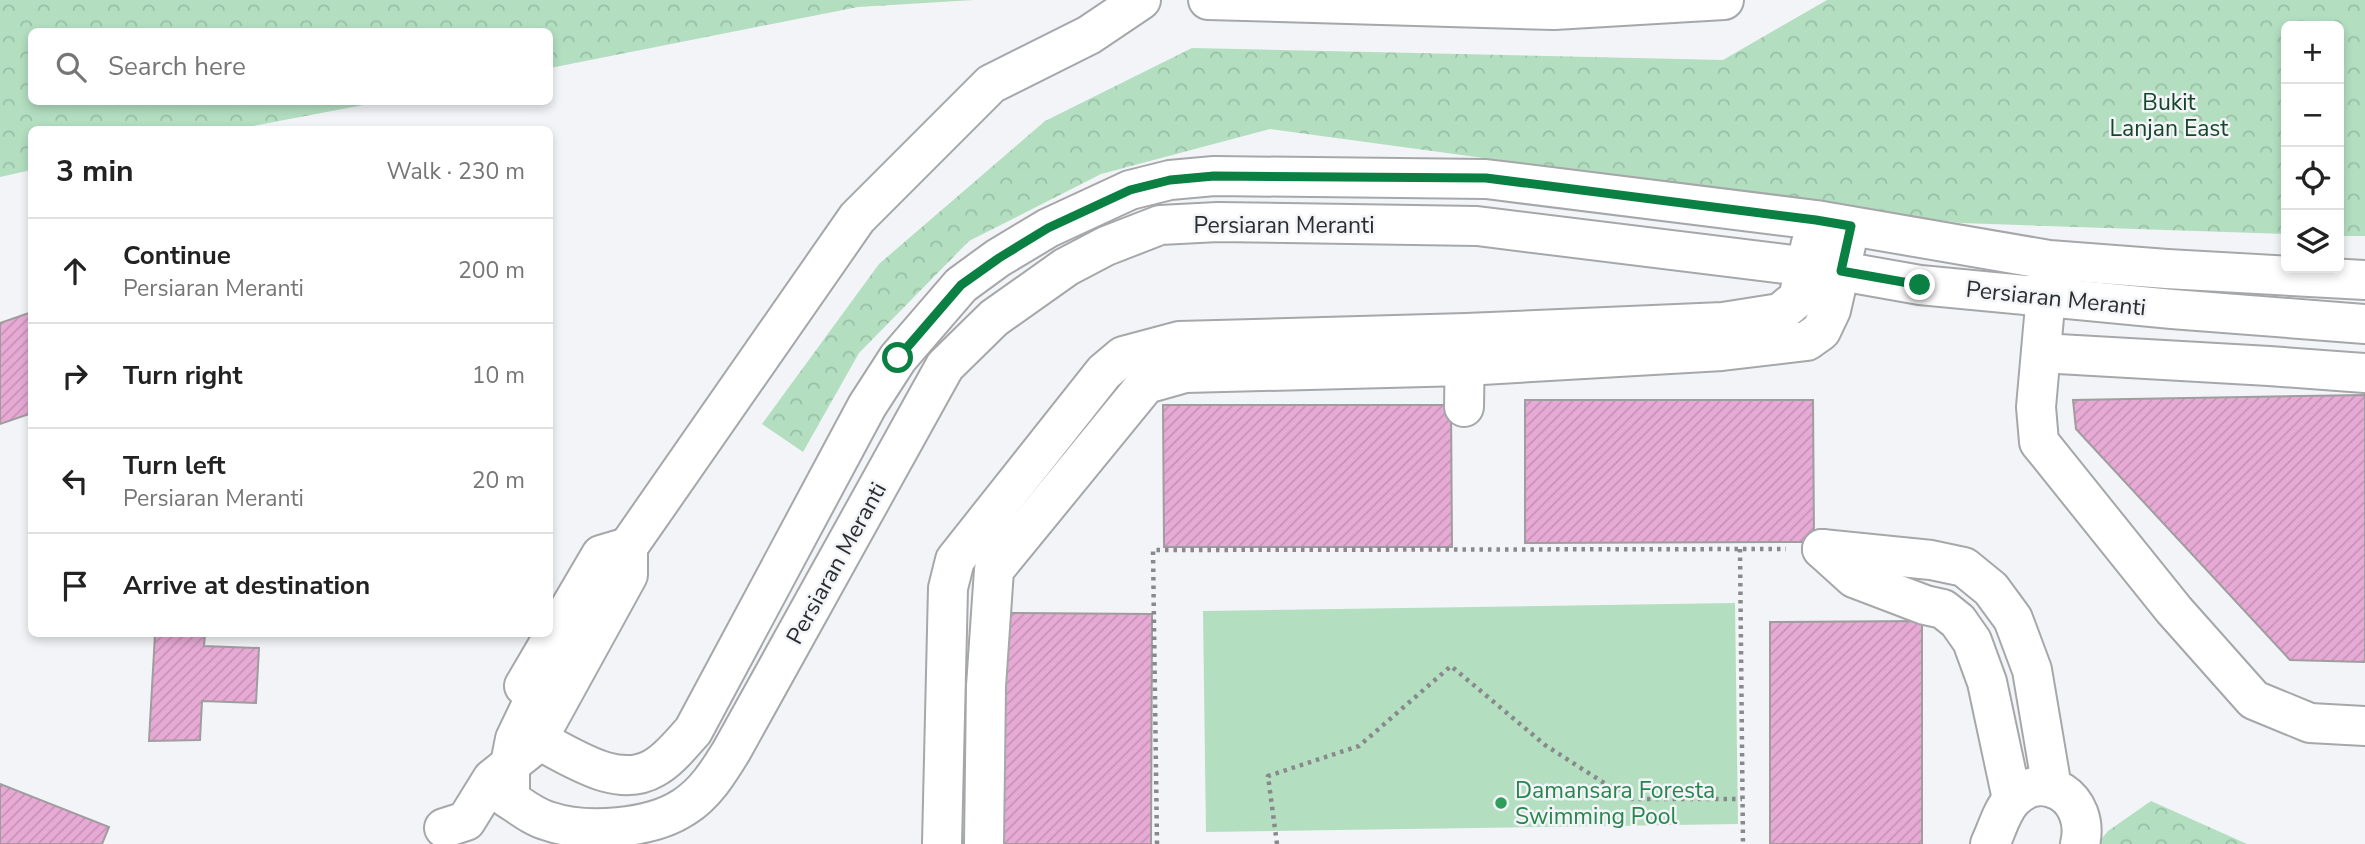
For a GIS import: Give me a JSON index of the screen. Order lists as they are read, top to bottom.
{
  "streets": {
    "street": ["Persiaran Meranti"]
  },
  "parks": ["Bukit Lanjan East"],
  "places": ["Damansara Foresta Swimming Pool"],
  "page": {
    "map_buttons": ["+", "−"],
    "search": "Search here",
    "heading": ["3 min", "Walk · 230 m"],
    "list": [
      ["Continue", "Persiaran Meranti", "200 m"],
      ["Turn right", "10 m"],
      ["Turn left", "Persiaran Meranti", "20 m"],
      "Arrive at destination"
    ]
  }
}
